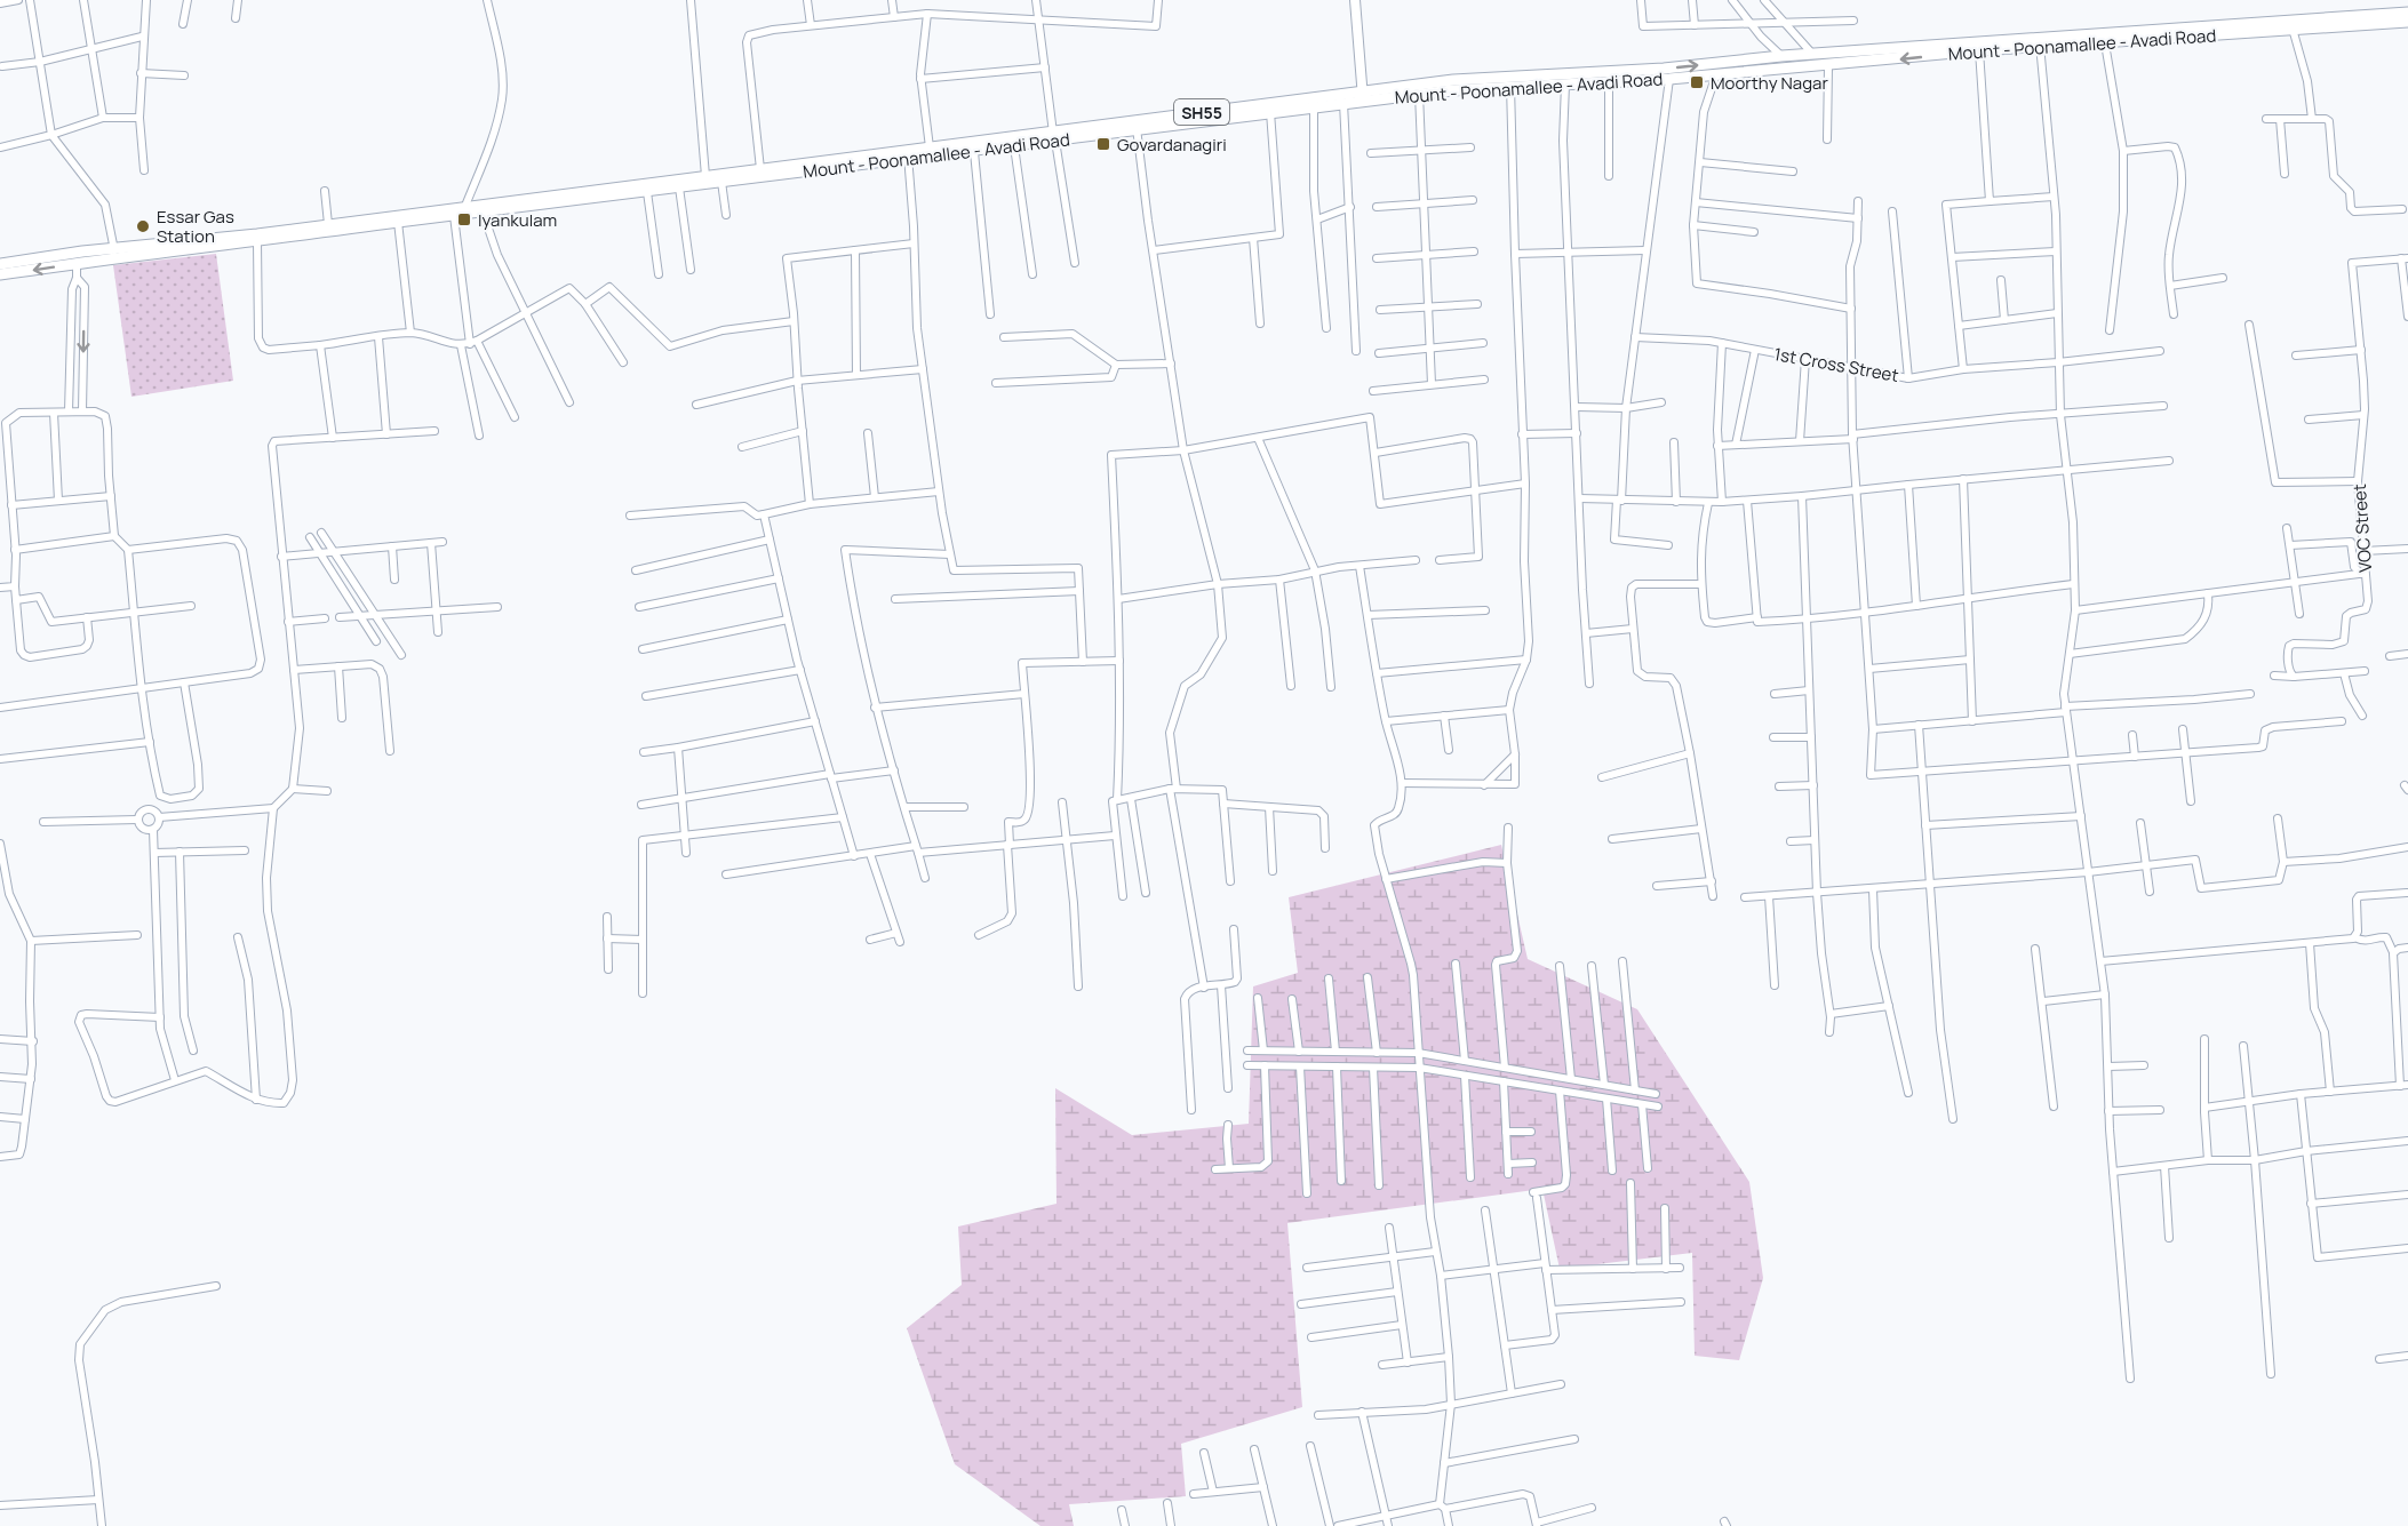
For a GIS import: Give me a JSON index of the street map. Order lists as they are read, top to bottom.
{
  "streets": {
    "main road": ["Mount - Poonamallee - Avadi Road", "SH55"],
    "street": ["1st Cross Street", "VOC Street"]
  },
  "places": {
    "transit": ["Moorthy Nagar", "Govardanagiri", "Iyankulam"],
    "other": ["Essar Gas Station"]
  }
}
